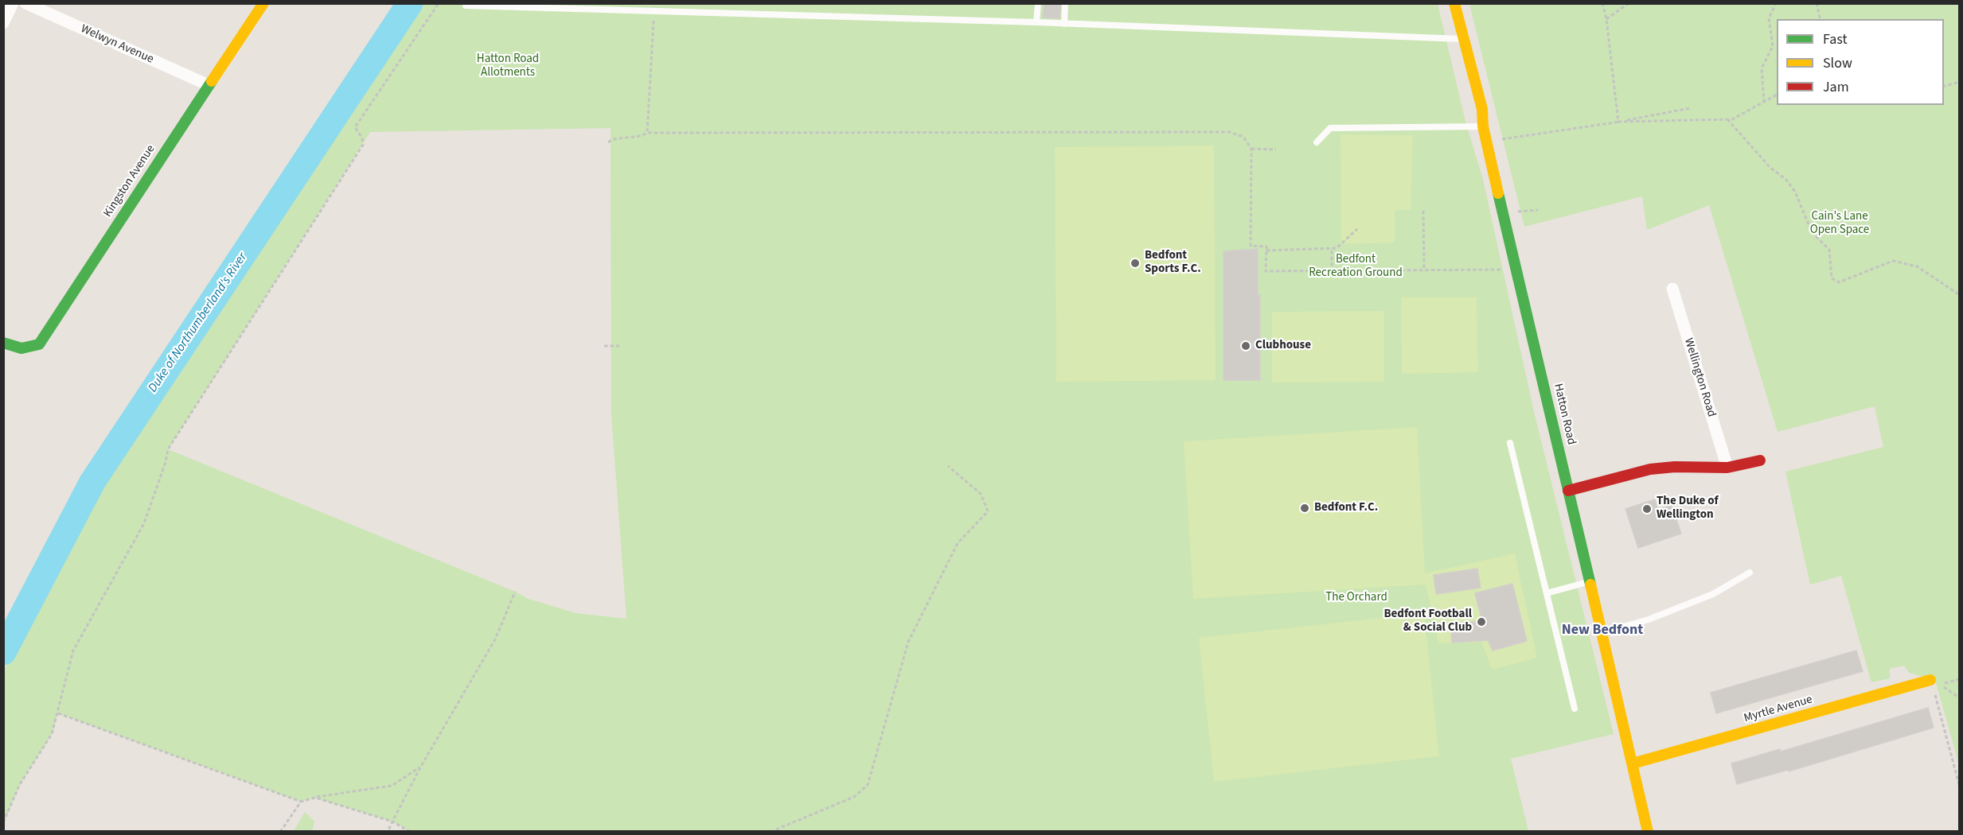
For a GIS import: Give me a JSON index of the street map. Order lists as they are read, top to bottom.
{
  "streets": {
    "street": [
      "Welwyn Avenue",
      "Kingston Avenue",
      "Wellington Road",
      "Hatton Road",
      "Myrtle Avenue"
    ]
  },
  "crossings": [
    ["Welwyn Avenue", "Kingston Avenue"],
    ["Hatton Road", "Myrtle Avenue"]
  ],
  "districts": ["New Bedfont"],
  "water": ["Duke of Northumberland's River"],
  "parks": [
    "Hatton Road Allotments",
    "Cain's Lane Open Space",
    "Bedfont Recreation Ground",
    "The Orchard"
  ],
  "places": [
    "Bedfont Sports F.C.",
    "Clubhouse",
    "Bedfont F.C.",
    "The Duke of Wellington",
    "Bedfont Football & Social Club"
  ],
  "legend": ["Fast", "Slow", "Jam"]
}
